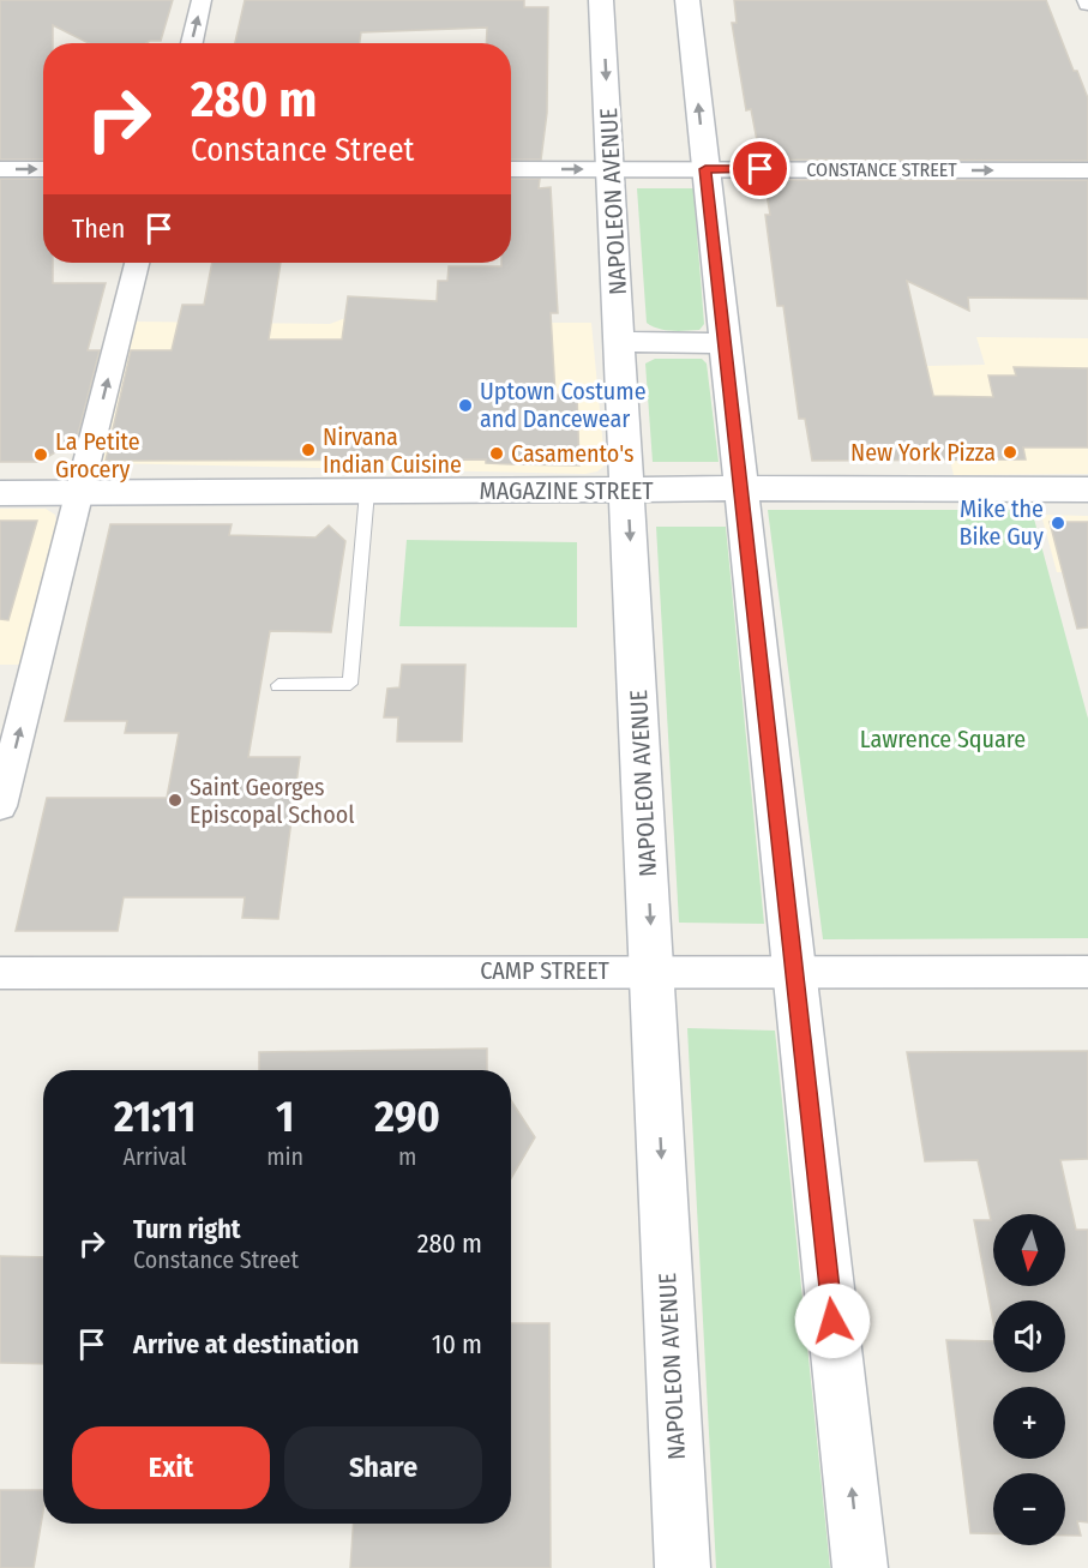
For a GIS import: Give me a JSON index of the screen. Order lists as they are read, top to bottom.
{
  "streets": {
    "street": [
      "CONSTANCE STREET",
      "NAPOLEON AVENUE",
      "MAGAZINE STREET",
      "CAMP STREET"
    ]
  },
  "crossings": [
    ["CONSTANCE STREET", "NAPOLEON AVENUE"],
    ["NAPOLEON AVENUE", "MAGAZINE STREET"],
    ["NAPOLEON AVENUE", "CAMP STREET"]
  ],
  "one_way": ["CONSTANCE STREET"],
  "parks": ["Lawrence Square"],
  "places": [
    "Uptown Costume and Dancewear",
    "Nirvana Indian Cuisine",
    "New York Pizza",
    "Casamento's",
    "La Petite Grocery",
    "Mike the Bike Guy",
    "Saint Georges Episcopal School"
  ],
  "north": "bottom",
  "page": {
    "turn": ["280 m", "Constance Street"],
    "then": "Then",
    "eta": [
      "21:11",
      "Arrival",
      "1",
      "min",
      "290",
      "m"
    ],
    "list": [
      {
        "name": "Turn right",
        "note": "Constance Street",
        "value": "280 m"
      },
      {
        "name": "Arrive at destination",
        "value": "10 m"
      }
    ],
    "map_buttons": ["+", "−"],
    "buttons": ["Exit", "Share"]
  }
}
